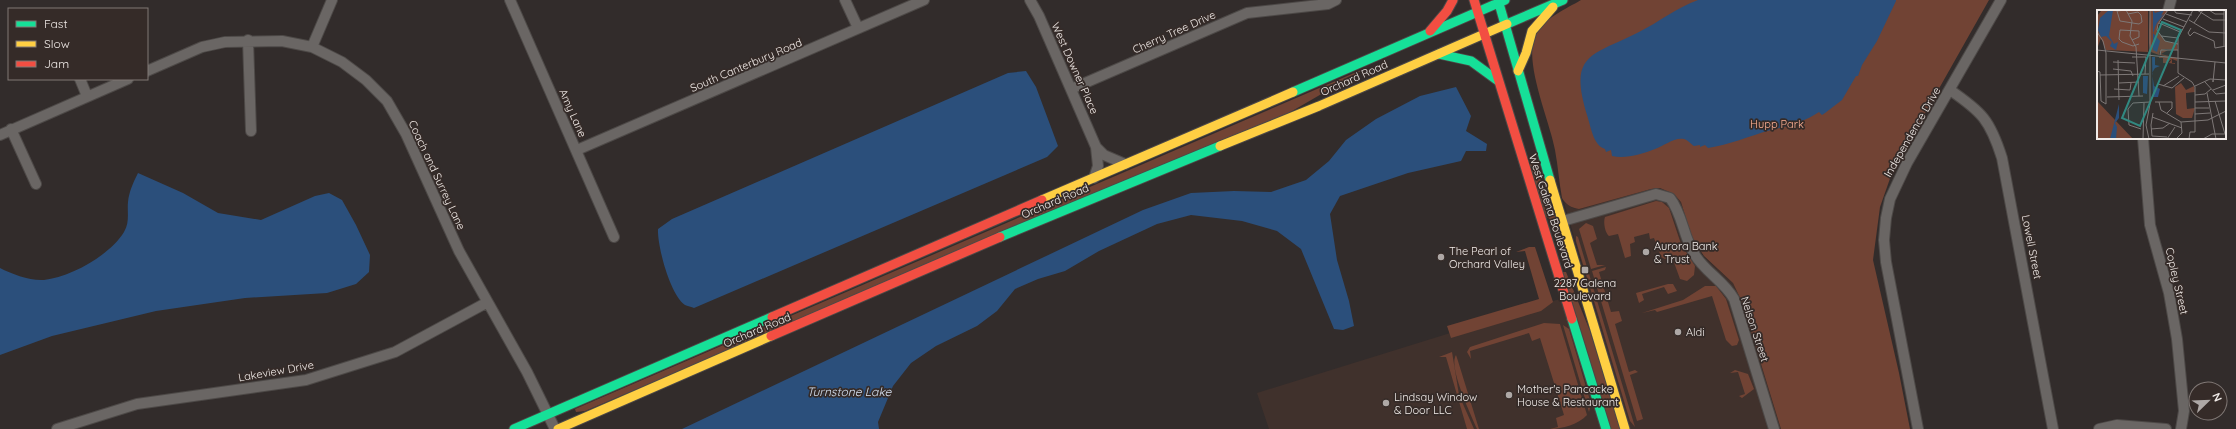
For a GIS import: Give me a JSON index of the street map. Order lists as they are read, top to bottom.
{
  "streets": {
    "main road": ["Orchard Road", "West Galena Boulevard"],
    "street": [
      "Cherry Tree Drive",
      "South Canterbury Road",
      "West Downer Place",
      "Amy Lane",
      "Independence Drive",
      "Coach and Surrey Lane",
      "Lowell Street",
      "Copley Street",
      "Nelson Street",
      "Lakeview Drive"
    ]
  },
  "crossings": [
    ["Cherry Tree Drive", "West Downer Place"],
    ["South Canterbury Road", "Amy Lane"],
    ["West Downer Place", "Orchard Road"],
    ["Orchard Road", "Coach and Surrey Lane"],
    ["Orchard Road", "West Galena Boulevard"],
    ["Independence Drive", "Lowell Street"],
    ["Coach and Surrey Lane", "Lakeview Drive"],
    ["West Galena Boulevard", "Nelson Street"]
  ],
  "water": ["Turnstone Lake"],
  "parks": ["Hupp Park"],
  "places": {
    "other": [
      "Aurora Bank & Trust",
      "The Pearl of Orchard Valley",
      "Aldi",
      "Mother's Pancacke House & Restaurant",
      "Lindsay Window & Door LLC"
    ],
    "transit": ["2287 Galena Boulevard"]
  },
  "legend": ["Fast", "Slow", "Jam"],
  "north": "top right"
}
